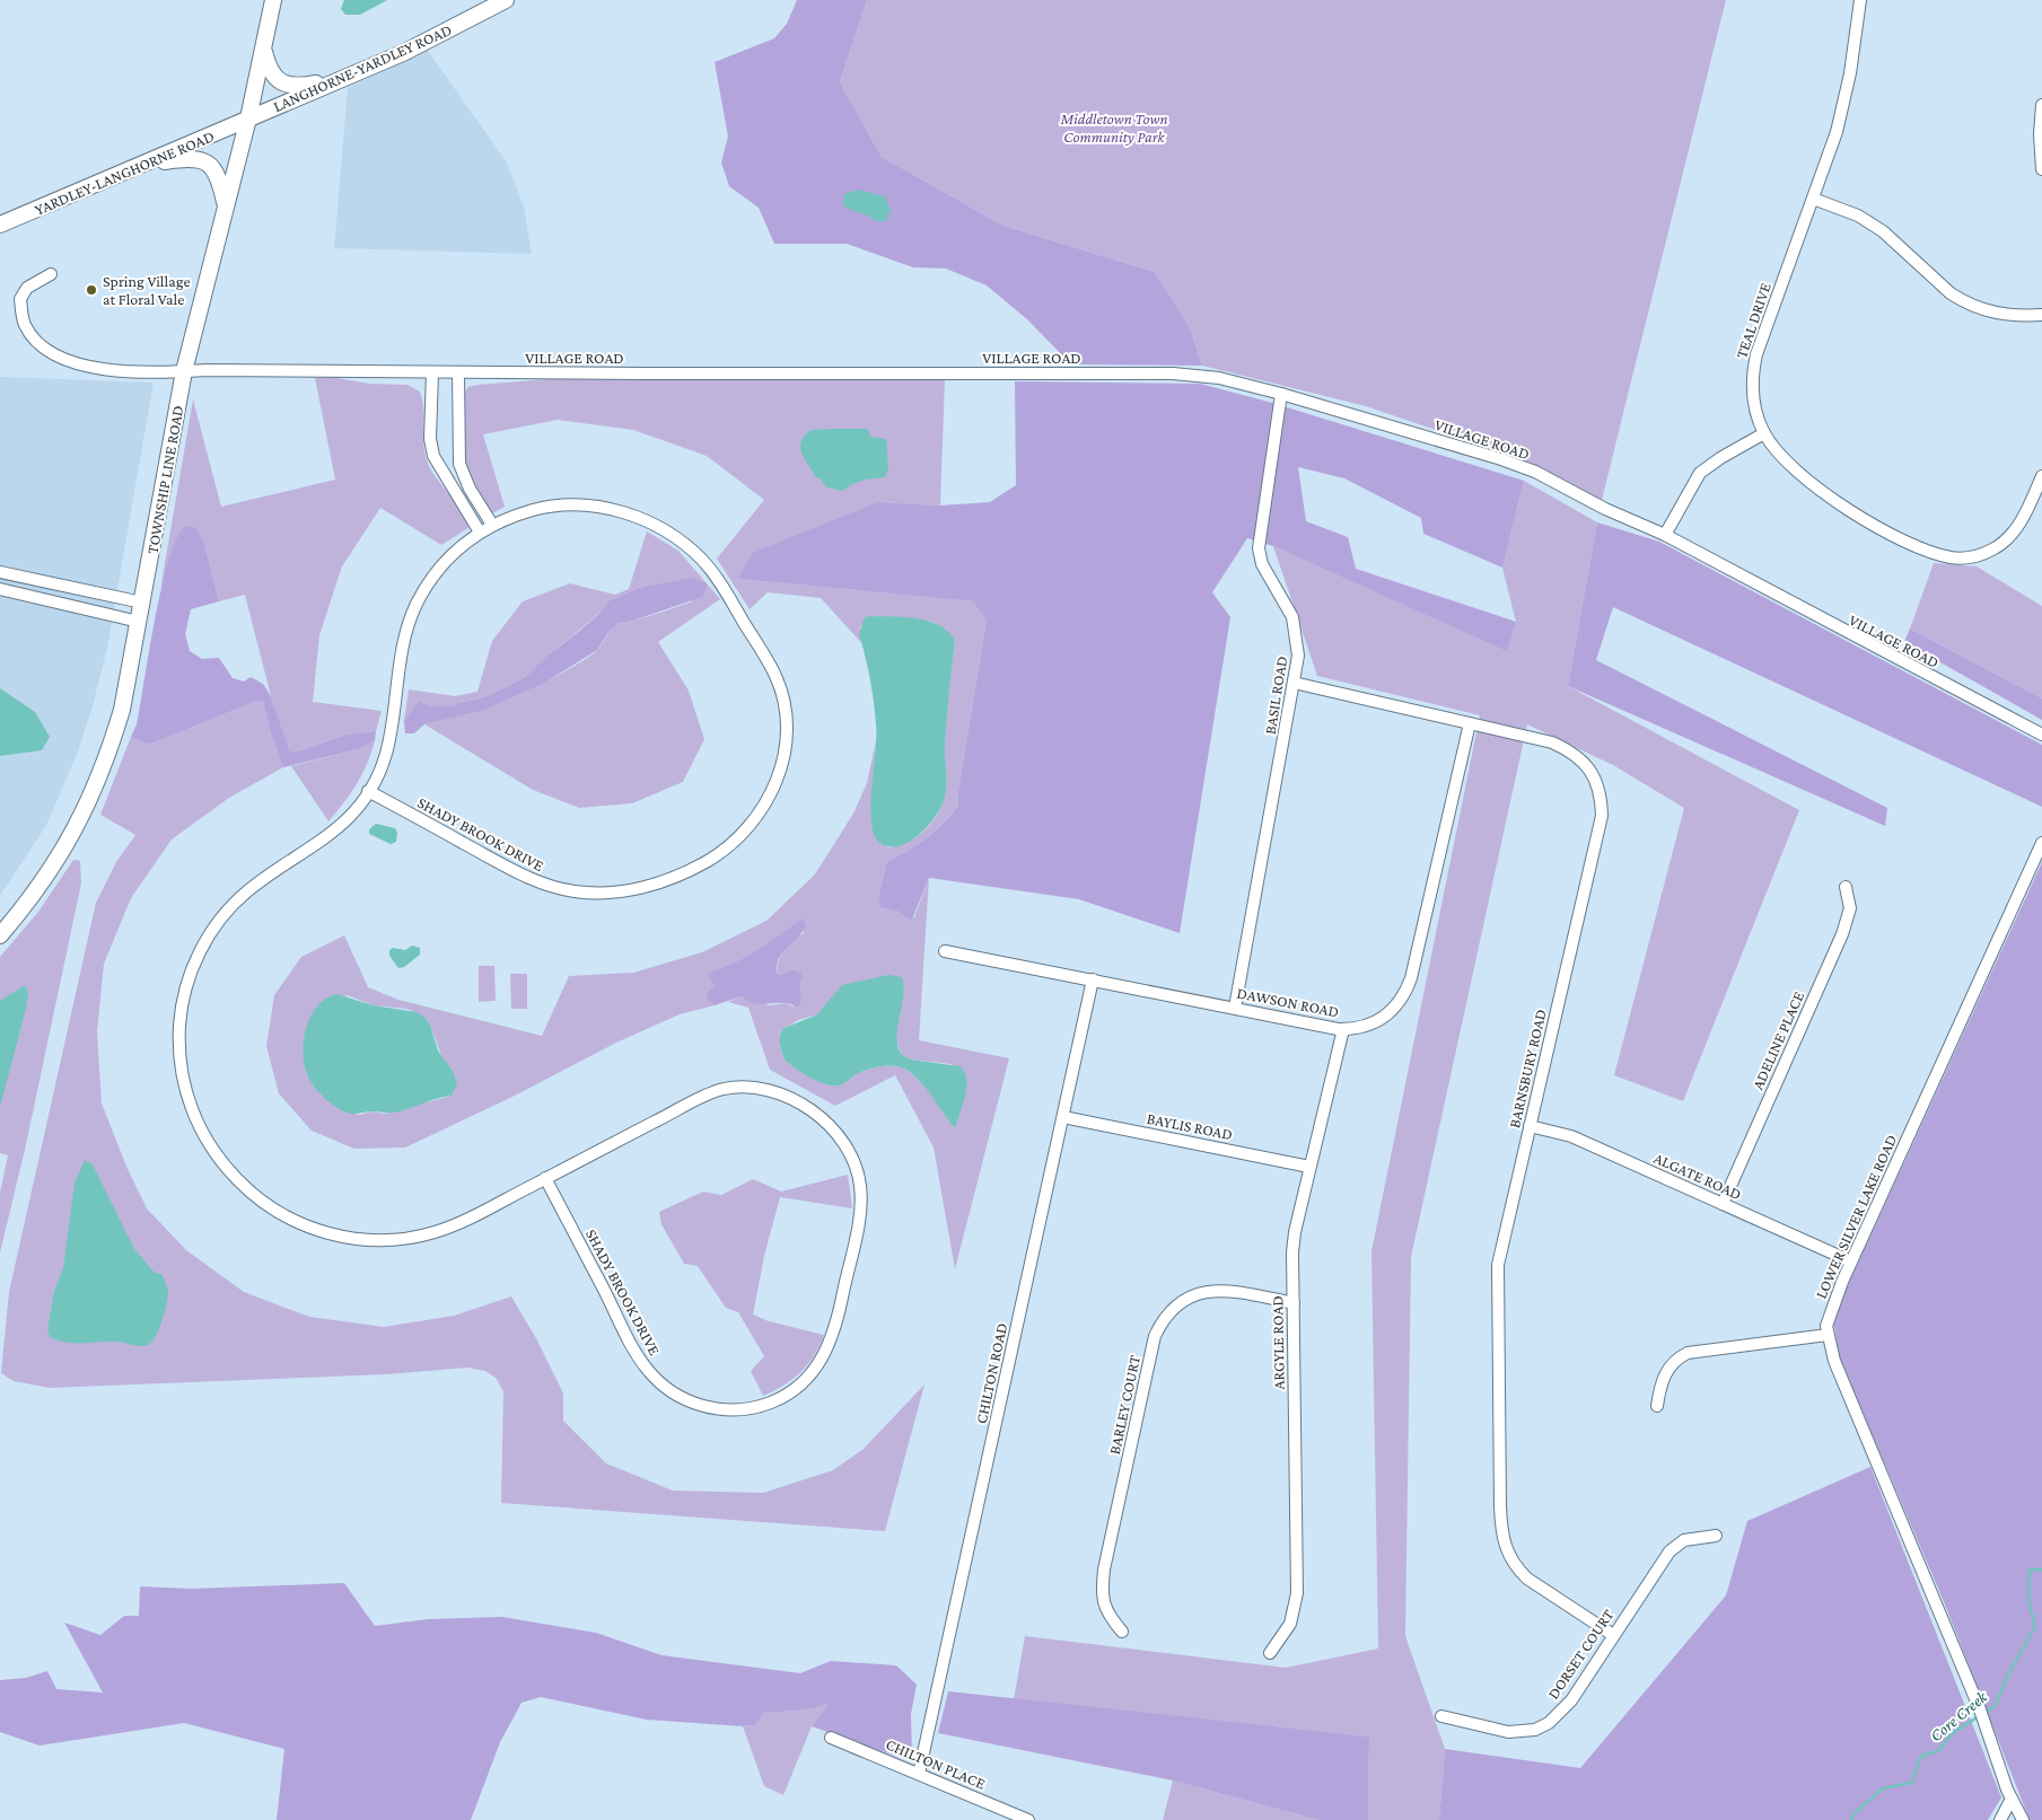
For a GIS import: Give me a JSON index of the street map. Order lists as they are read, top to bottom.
{
  "streets": {
    "street": [
      "LANGHORNE-YARDLEY ROAD",
      "YARDLEY-LANGHORNE ROAD",
      "TEAL DRIVE",
      "VILLAGE ROAD",
      "TOWNSHIP LINE ROAD",
      "BASIL ROAD",
      "SHADY BROOK DRIVE",
      "DAWSON ROAD",
      "ADELINE PLACE",
      "BARNSBURY ROAD",
      "BAYLIS ROAD",
      "ALGATE ROAD",
      "LOWER SILVER LAKE ROAD",
      "ARGYLE ROAD",
      "CHILTON ROAD",
      "BARLEY COURT",
      "DORSET COURT",
      "CHILTON PLACE"
    ]
  },
  "crossings": [
    ["LANGHORNE-YARDLEY ROAD", "YARDLEY-LANGHORNE ROAD"],
    ["LANGHORNE-YARDLEY ROAD", "TOWNSHIP LINE ROAD"],
    ["YARDLEY-LANGHORNE ROAD", "TOWNSHIP LINE ROAD"],
    ["VILLAGE ROAD", "TOWNSHIP LINE ROAD"],
    ["VILLAGE ROAD", "BASIL ROAD"],
    ["BASIL ROAD", "DAWSON ROAD"],
    ["BASIL ROAD", "BARNSBURY ROAD"],
    ["DAWSON ROAD", "BARNSBURY ROAD"],
    ["DAWSON ROAD", "ARGYLE ROAD"],
    ["DAWSON ROAD", "CHILTON ROAD"],
    ["ADELINE PLACE", "ALGATE ROAD"],
    ["BARNSBURY ROAD", "ALGATE ROAD"],
    ["BARNSBURY ROAD", "DORSET COURT"],
    ["BAYLIS ROAD", "ARGYLE ROAD"],
    ["BAYLIS ROAD", "CHILTON ROAD"],
    ["ALGATE ROAD", "LOWER SILVER LAKE ROAD"],
    ["ARGYLE ROAD", "BARLEY COURT"],
    ["CHILTON ROAD", "CHILTON PLACE"]
  ],
  "water": ["Core Creek"],
  "parks": ["Middletown Town Community Park"],
  "places": ["Spring Village at Floral Vale"]
}
